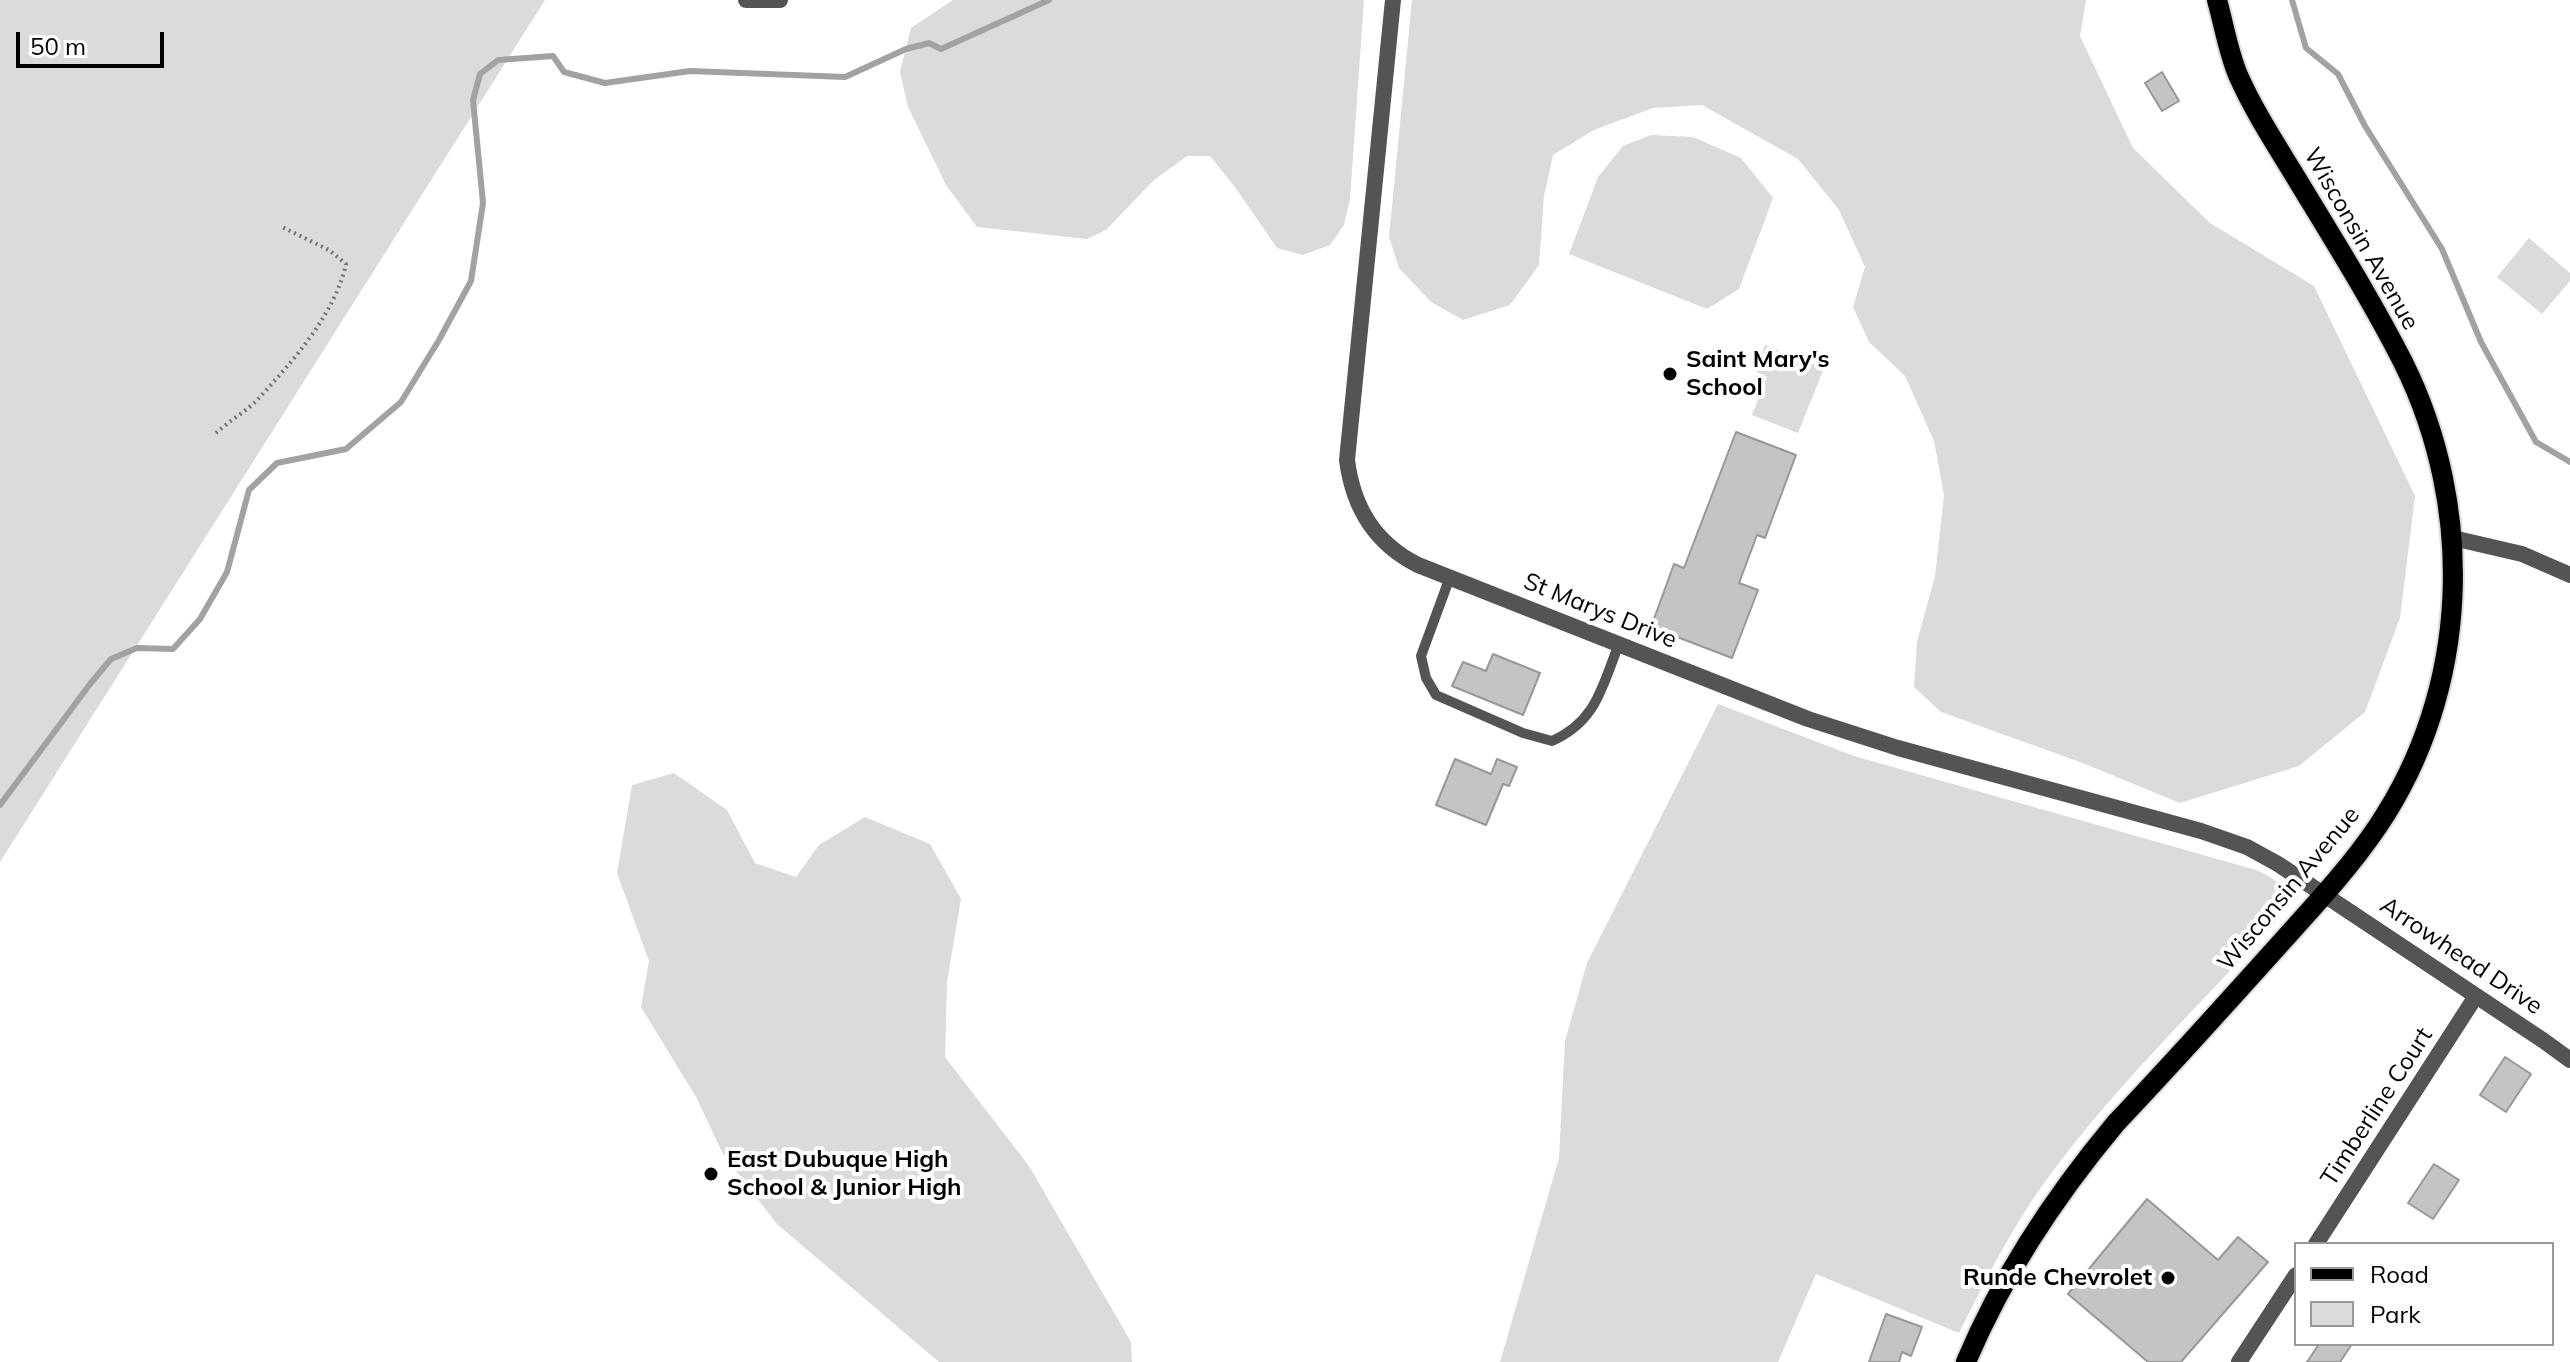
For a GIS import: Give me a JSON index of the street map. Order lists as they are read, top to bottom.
{
  "streets": {
    "main road": ["Wisconsin Avenue"],
    "street": ["St Marys Drive", "Arrowhead Drive", "Timberline Court"]
  },
  "crossings": [
    ["Wisconsin Avenue", "St Marys Drive"],
    ["Wisconsin Avenue", "Arrowhead Drive"],
    ["St Marys Drive", "Arrowhead Drive"],
    ["Arrowhead Drive", "Timberline Court"]
  ],
  "places": ["Saint Mary's School", "East Dubuque High School & Junior High", "Runde Chevrolet"],
  "legend": ["Road", "Park"],
  "scale_bar": "50 m"
}
